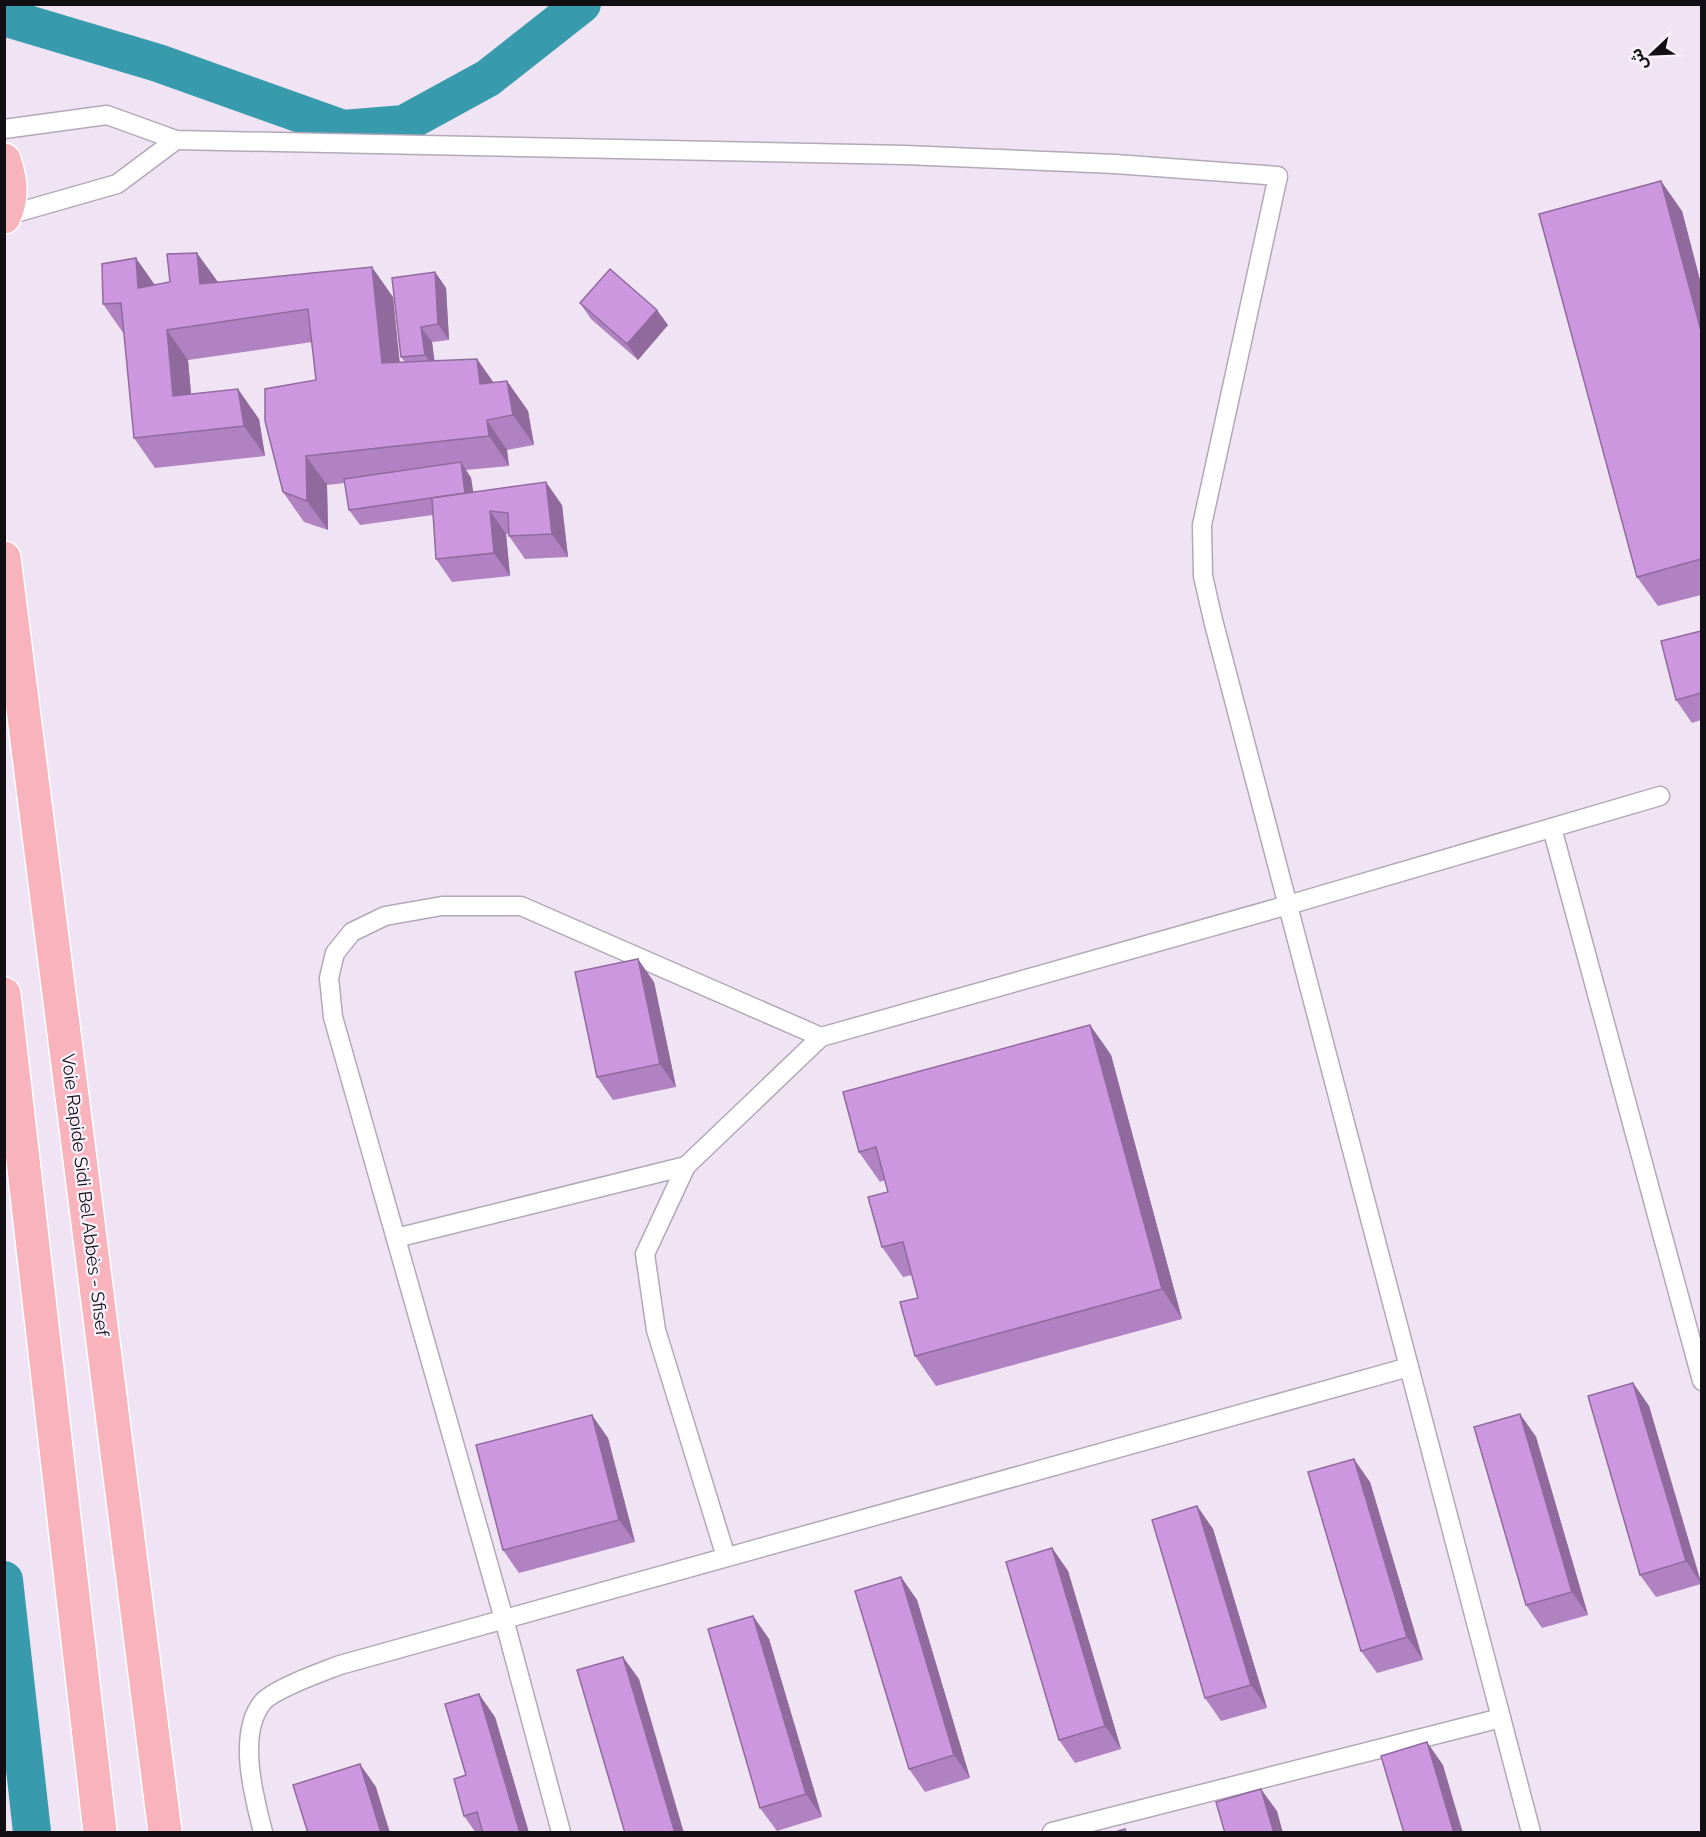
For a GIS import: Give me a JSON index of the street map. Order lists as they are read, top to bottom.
{
  "streets": {
    "highway": ["Voie Rapide Sidi Bel Abbès - Sfisef"]
  },
  "north": "bottom left"
}
